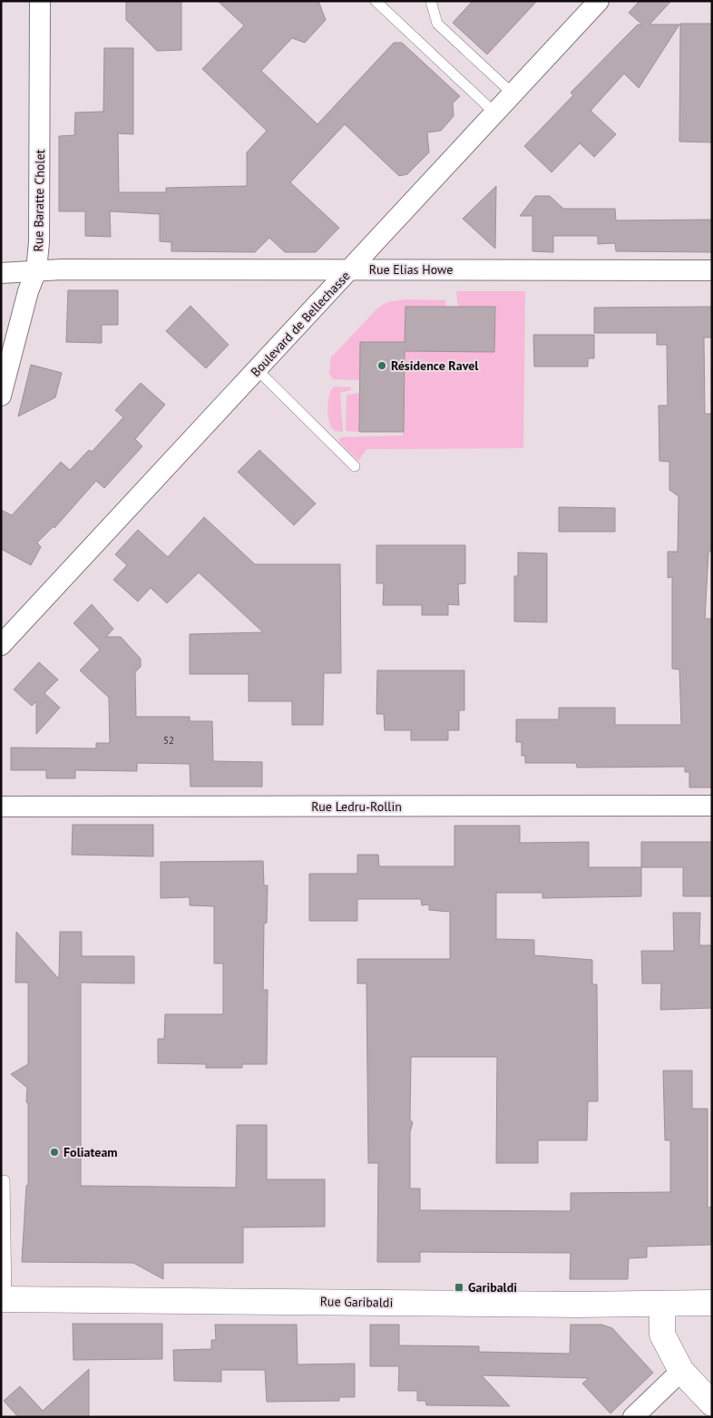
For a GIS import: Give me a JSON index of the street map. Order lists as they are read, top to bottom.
{
  "streets": {
    "street": [
      "Rue Baratte Cholet",
      "Rue Elias Howe",
      "Boulevard de Bellechasse",
      "Rue Ledru-Rollin",
      "Rue Garibaldi"
    ]
  },
  "crossings": [
    ["Rue Baratte Cholet", "Rue Elias Howe"],
    ["Rue Elias Howe", "Boulevard de Bellechasse"]
  ],
  "places": {
    "other": ["Résidence Ravel", "Foliateam"],
    "transit": ["Garibaldi"]
  },
  "house_numbers": ["52"]
}
